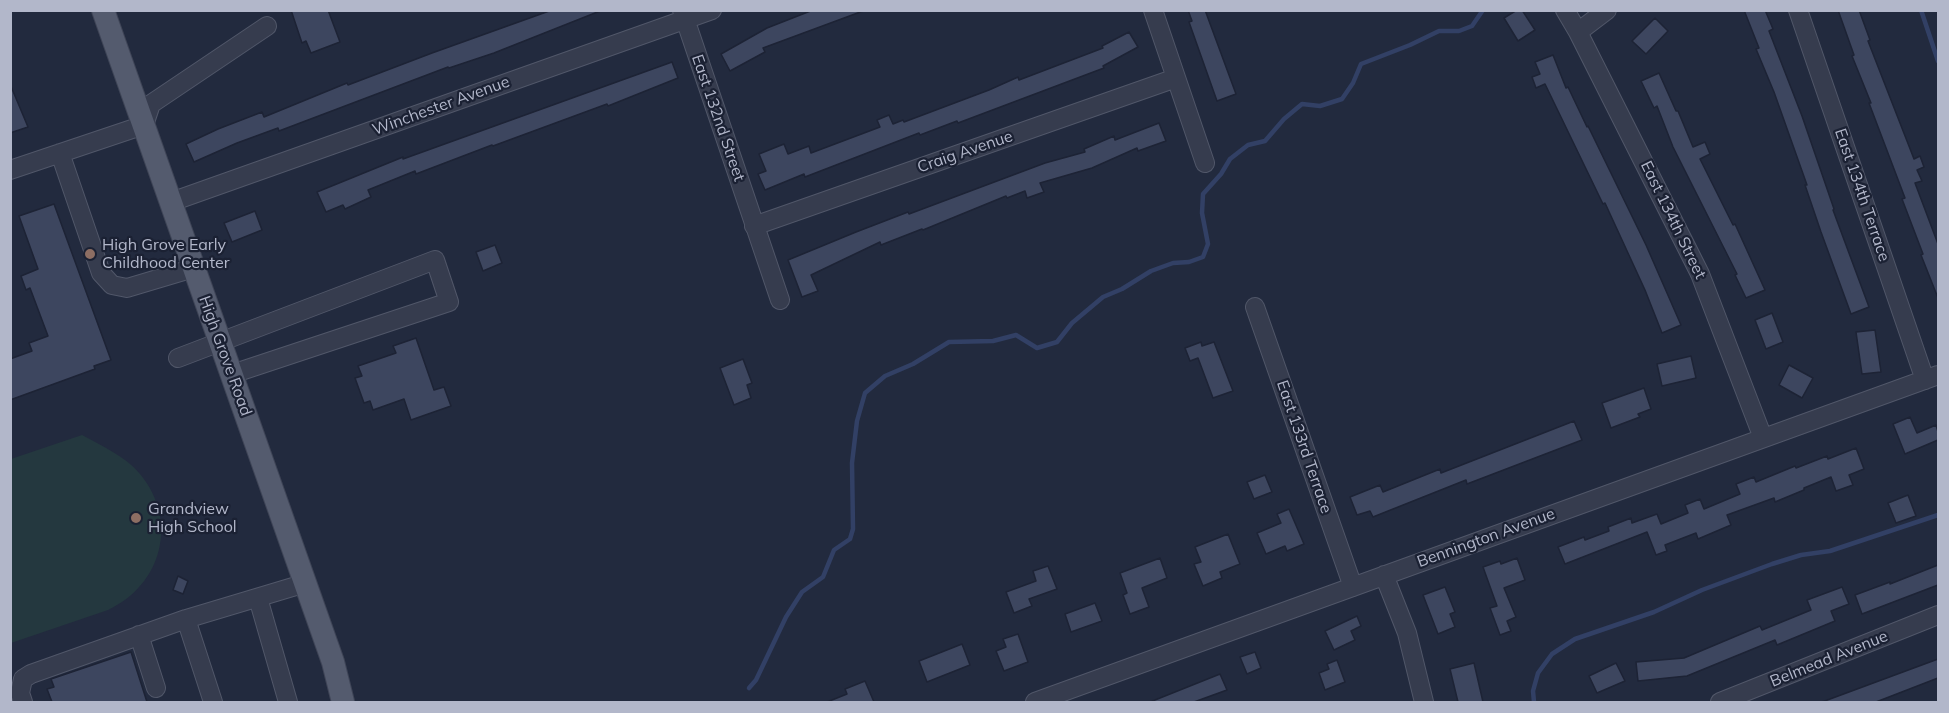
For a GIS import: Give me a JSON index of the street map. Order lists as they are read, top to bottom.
{
  "streets": {
    "main road": ["High Grove Road"],
    "street": [
      "Winchester Avenue",
      "East 132nd Street",
      "Craig Avenue",
      "East 134th Terrace",
      "East 134th Street",
      "East 133rd Terrace",
      "Bennington Avenue",
      "Belmead Avenue"
    ]
  },
  "crossings": [
    ["Winchester Avenue", "East 132nd Street"],
    ["Winchester Avenue", "High Grove Road"],
    ["East 132nd Street", "Craig Avenue"],
    ["East 134th Terrace", "Bennington Avenue"],
    ["East 134th Street", "Bennington Avenue"],
    ["East 133rd Terrace", "Bennington Avenue"]
  ],
  "places": ["High Grove Early Childhood Center", "Grandview High School"]
}
